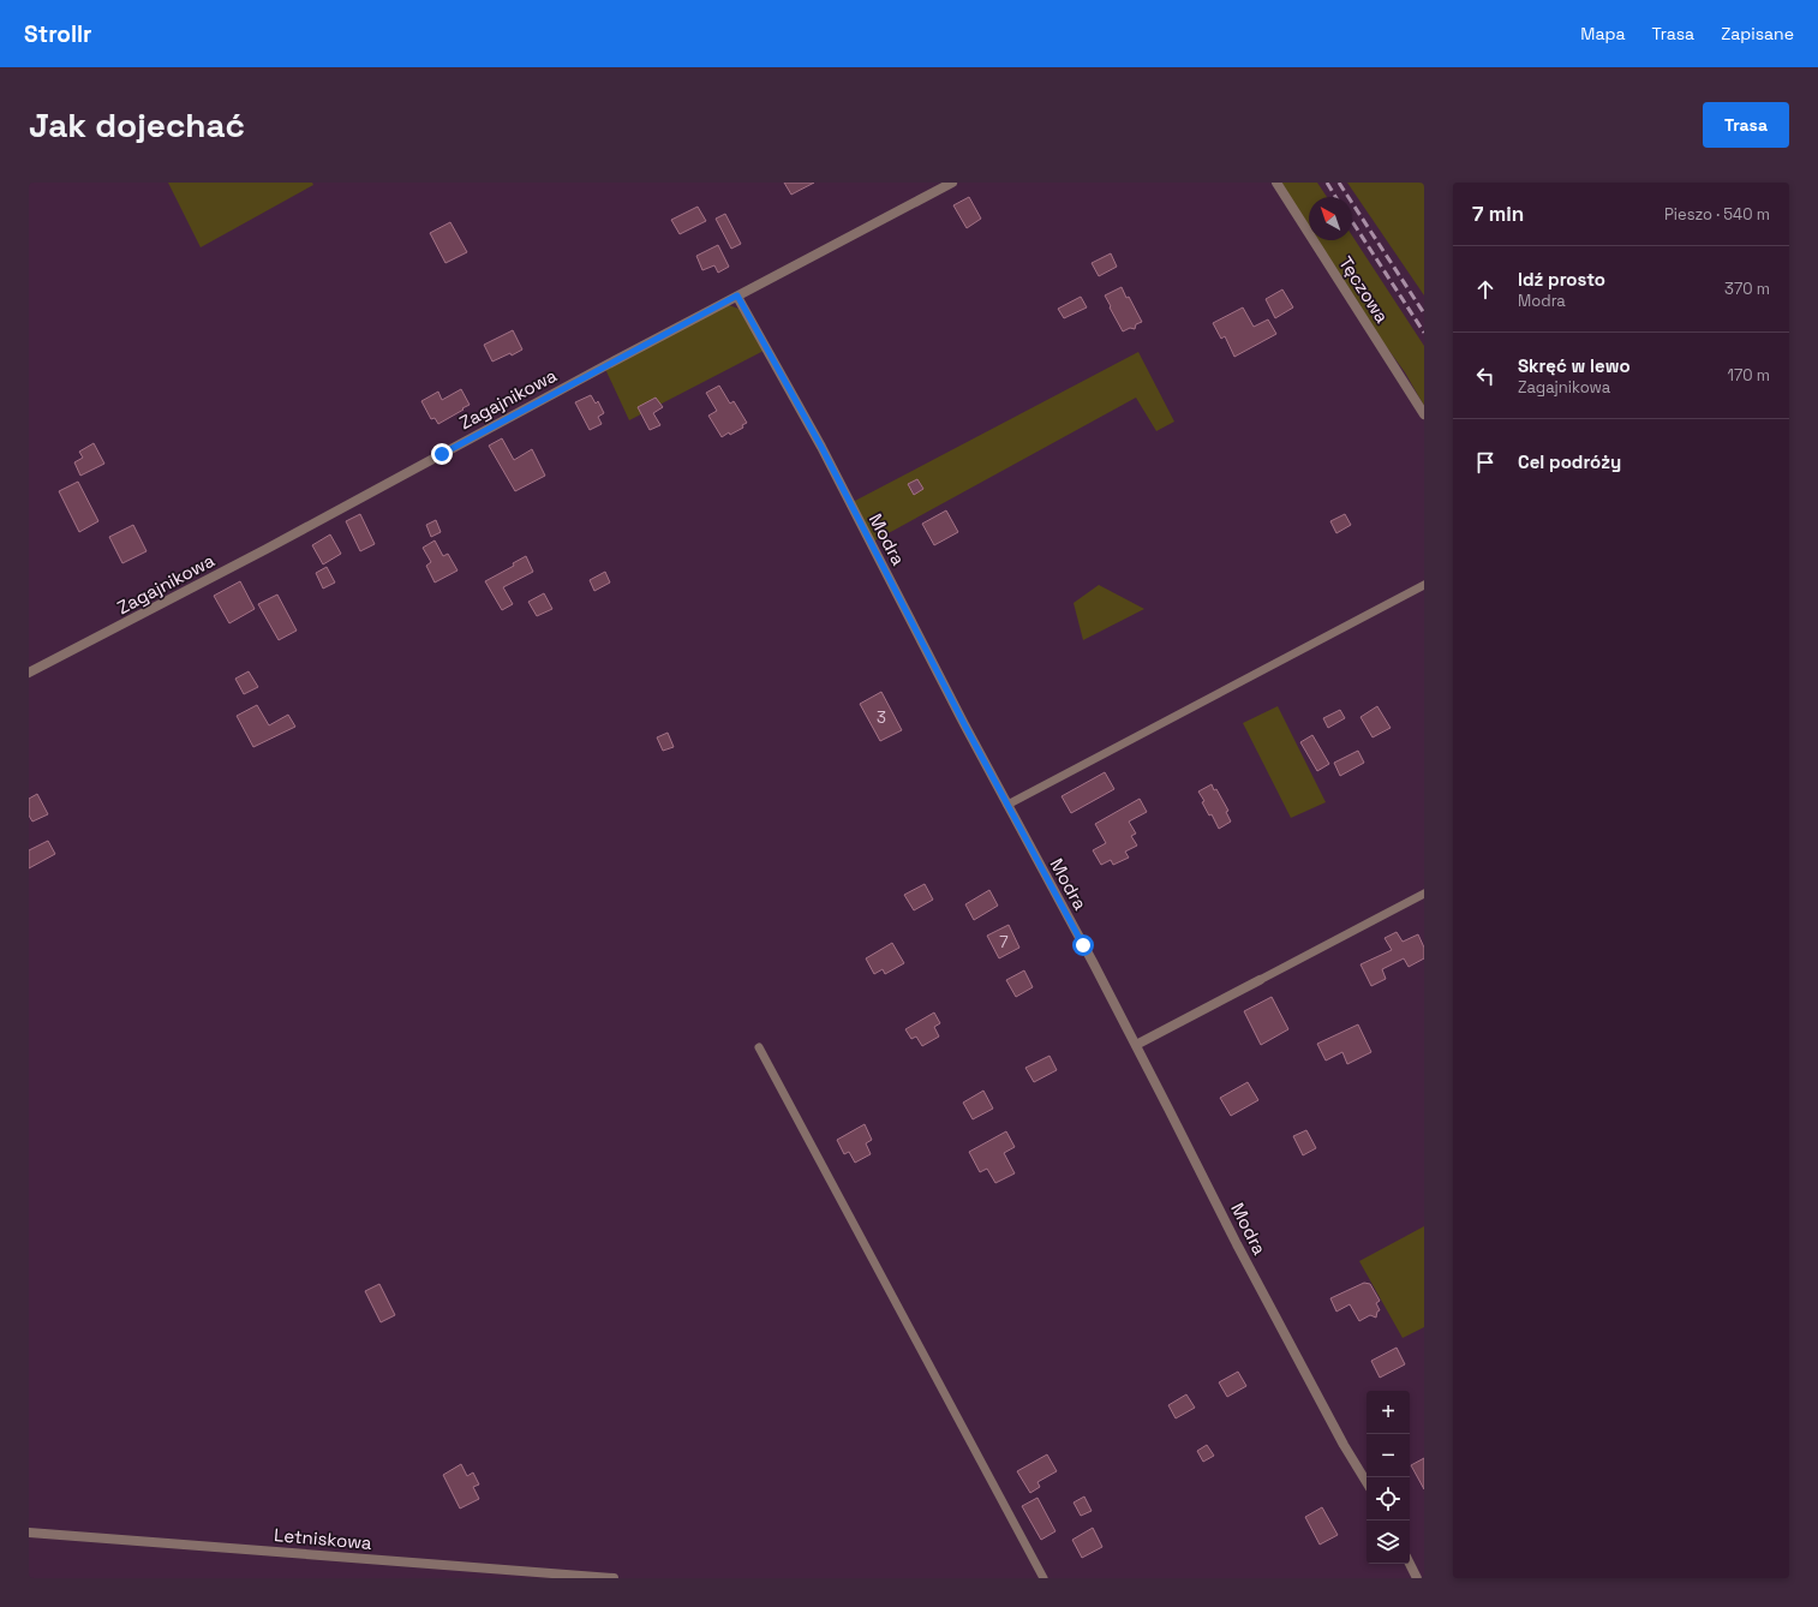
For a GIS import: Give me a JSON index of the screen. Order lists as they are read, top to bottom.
{
  "streets": {
    "street": [
      "Tęczowa",
      "Zagajnikowa",
      "Modra",
      "Letniskowa"
    ]
  },
  "crossings": [
    ["Zagajnikowa", "Modra"]
  ],
  "house_numbers": ["3", "7"],
  "north": "top left",
  "page": {
    "header": "Strollr",
    "nav": ["Mapa", "Trasa", "Zapisane"],
    "buttons": "Trasa",
    "title": "Jak dojechać",
    "heading": ["7 min", "Pieszo · 540 m"],
    "list": [
      ["Idź prosto", "Modra", "370 m"],
      ["Skręć w lewo", "Zagajnikowa", "170 m"],
      "Cel podróży"
    ],
    "map_buttons": ["+", "−"]
  }
}
